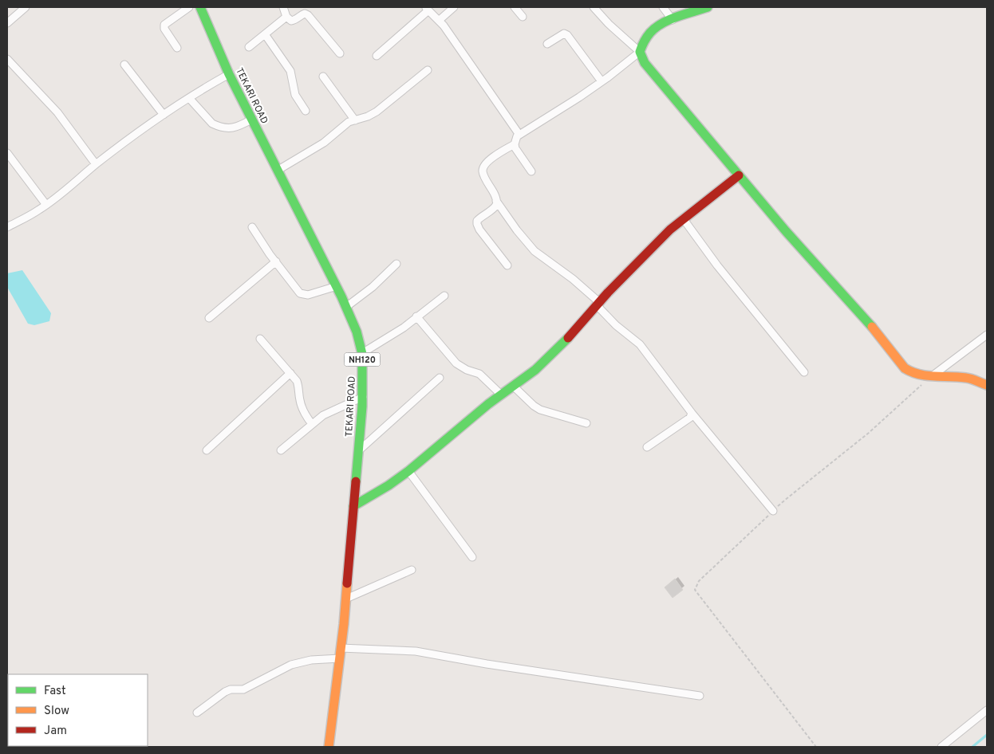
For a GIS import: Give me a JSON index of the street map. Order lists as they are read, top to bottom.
{
  "streets": {
    "main road": ["TEKARI ROAD", "NH120"]
  },
  "legend": ["Fast", "Slow", "Jam"]
}
